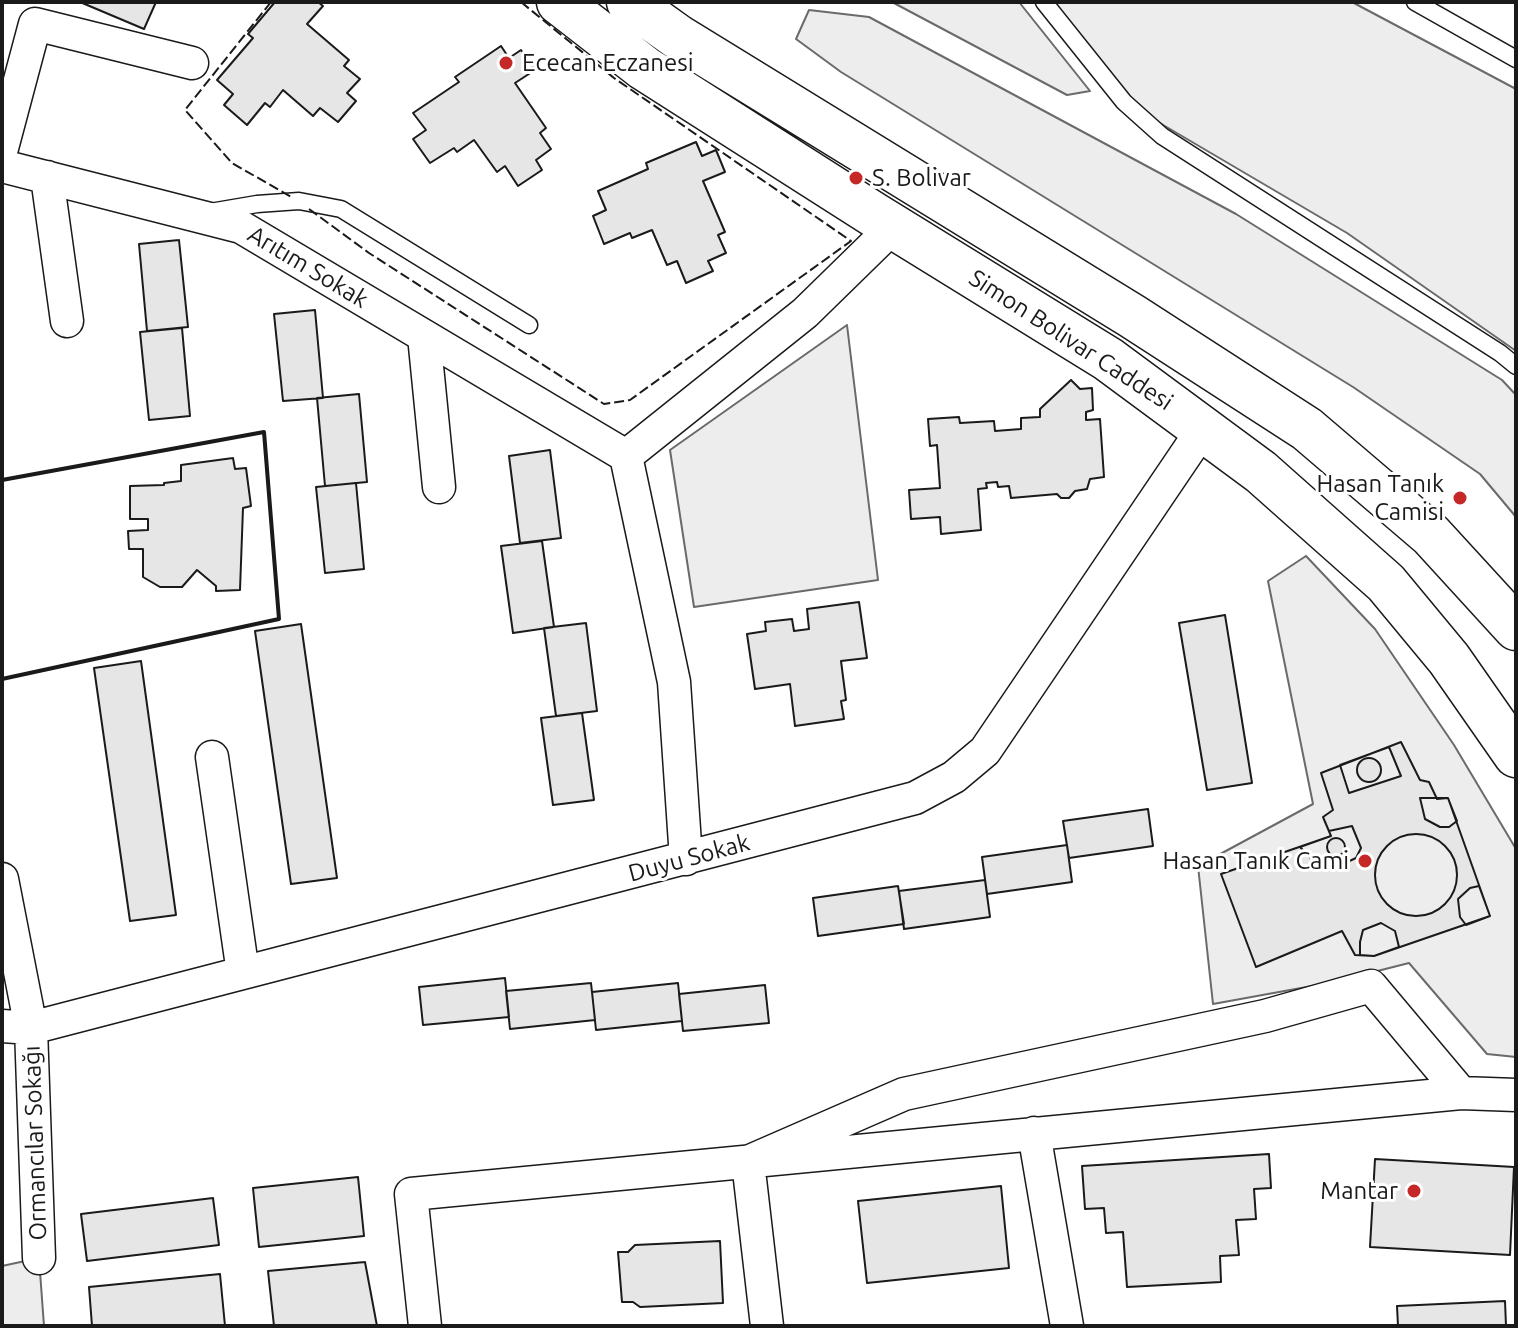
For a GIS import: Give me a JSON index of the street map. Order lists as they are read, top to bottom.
{
  "streets": {
    "main road": ["Simon Bolivar Caddesi"],
    "street": ["Arıtım Sokak", "Duyu Sokak", "Ormancılar Sokağı"]
  },
  "crossings": [
    ["Simon Bolivar Caddesi", "Duyu Sokak"],
    ["Duyu Sokak", "Ormancılar Sokağı"]
  ],
  "places": [
    "Ececan Eczanesi",
    "S. Bolivar",
    "Hasan Tanık Camisi",
    "Hasan Tanık Cami",
    "Mantar"
  ]
}
